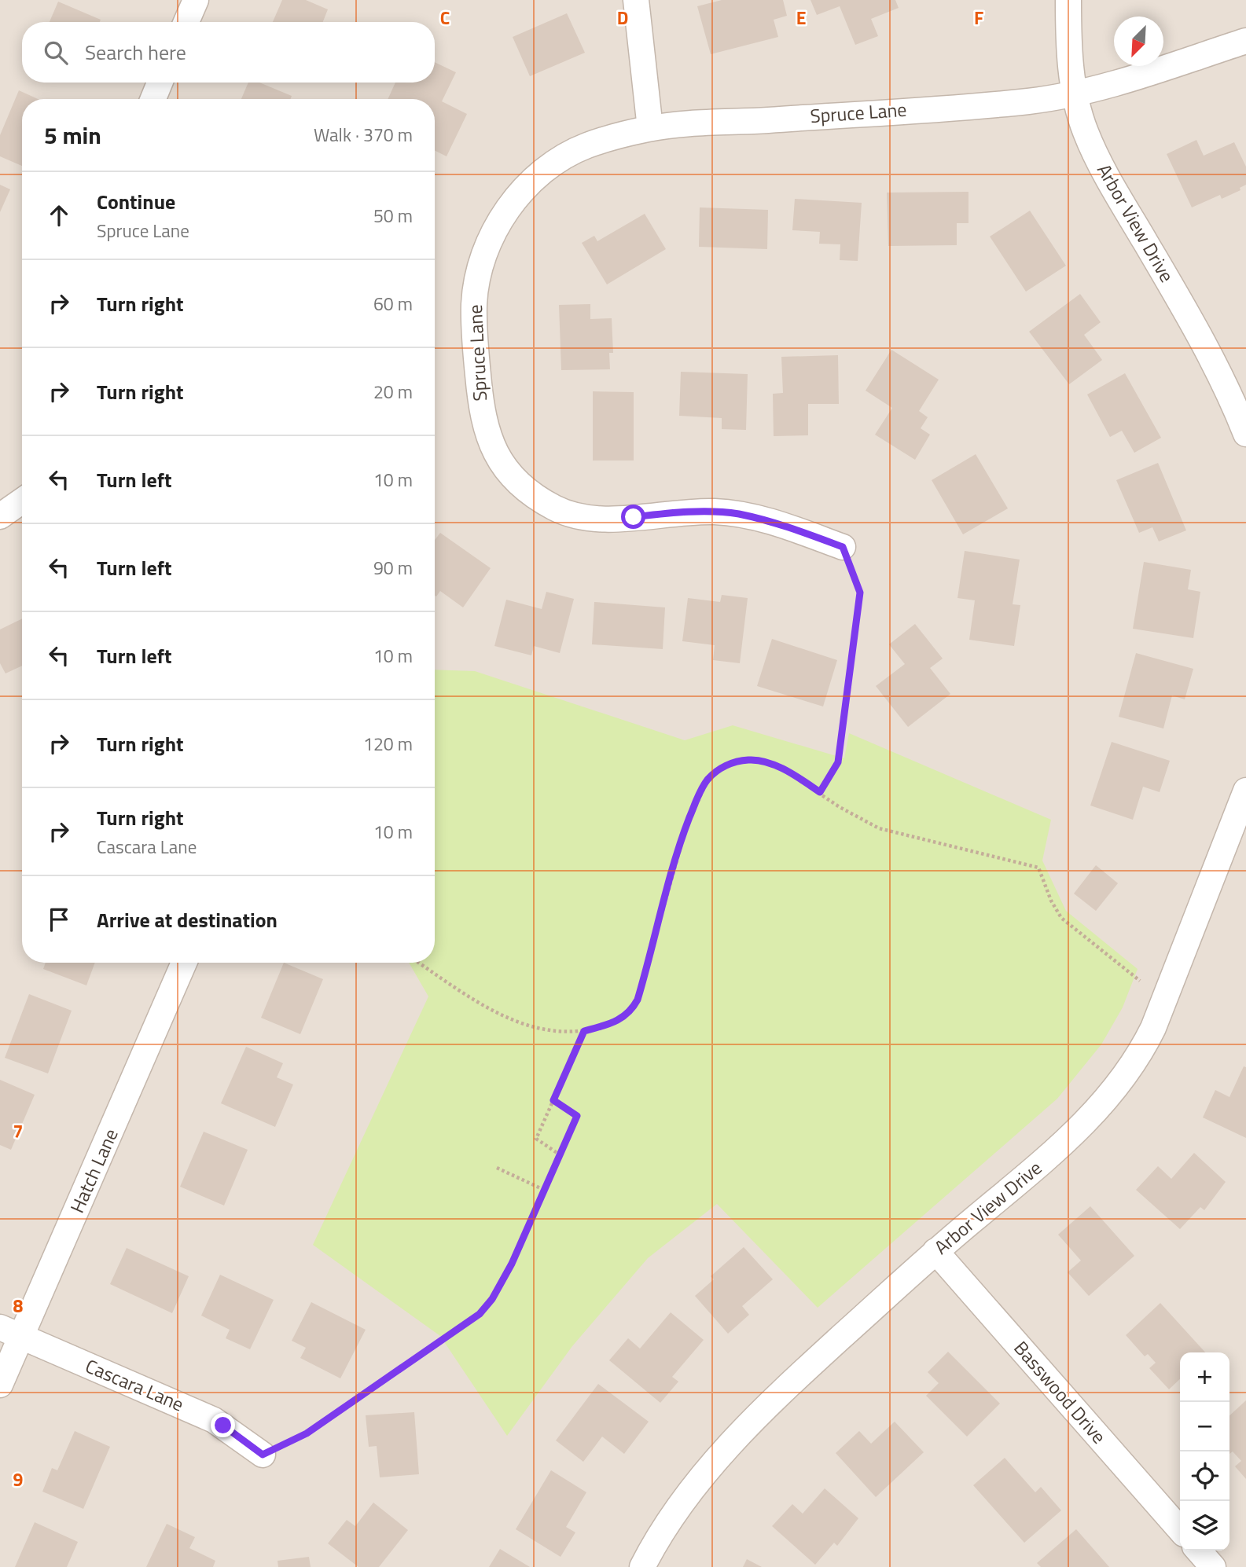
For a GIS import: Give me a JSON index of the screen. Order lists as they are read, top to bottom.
{
  "streets": {
    "street": [
      "Spruce Lane",
      "Arbor View Drive",
      "Hatch Lane",
      "Cascara Lane",
      "Basswood Drive"
    ]
  },
  "crossings": [
    ["Spruce Lane", "Arbor View Drive"],
    ["Arbor View Drive", "Basswood Drive"],
    ["Hatch Lane", "Cascara Lane"]
  ],
  "north": "bottom left",
  "page": {
    "search": "Search here",
    "heading": ["5 min", "Walk · 370 m"],
    "list": [
      ["Continue", "Spruce Lane", "50 m"],
      ["Turn right", "60 m"],
      ["Turn right", "20 m"],
      ["Turn left", "10 m"],
      ["Turn left", "90 m"],
      ["Turn left", "10 m"],
      ["Turn right", "120 m"],
      ["Turn right", "Cascara Lane", "10 m"],
      "Arrive at destination"
    ],
    "map_buttons": ["+", "−"]
  },
  "grid": {
    "columns": [
      "C",
      "D",
      "E",
      "F"
    ],
    "rows": ["7", "8", "9"]
  }
}
